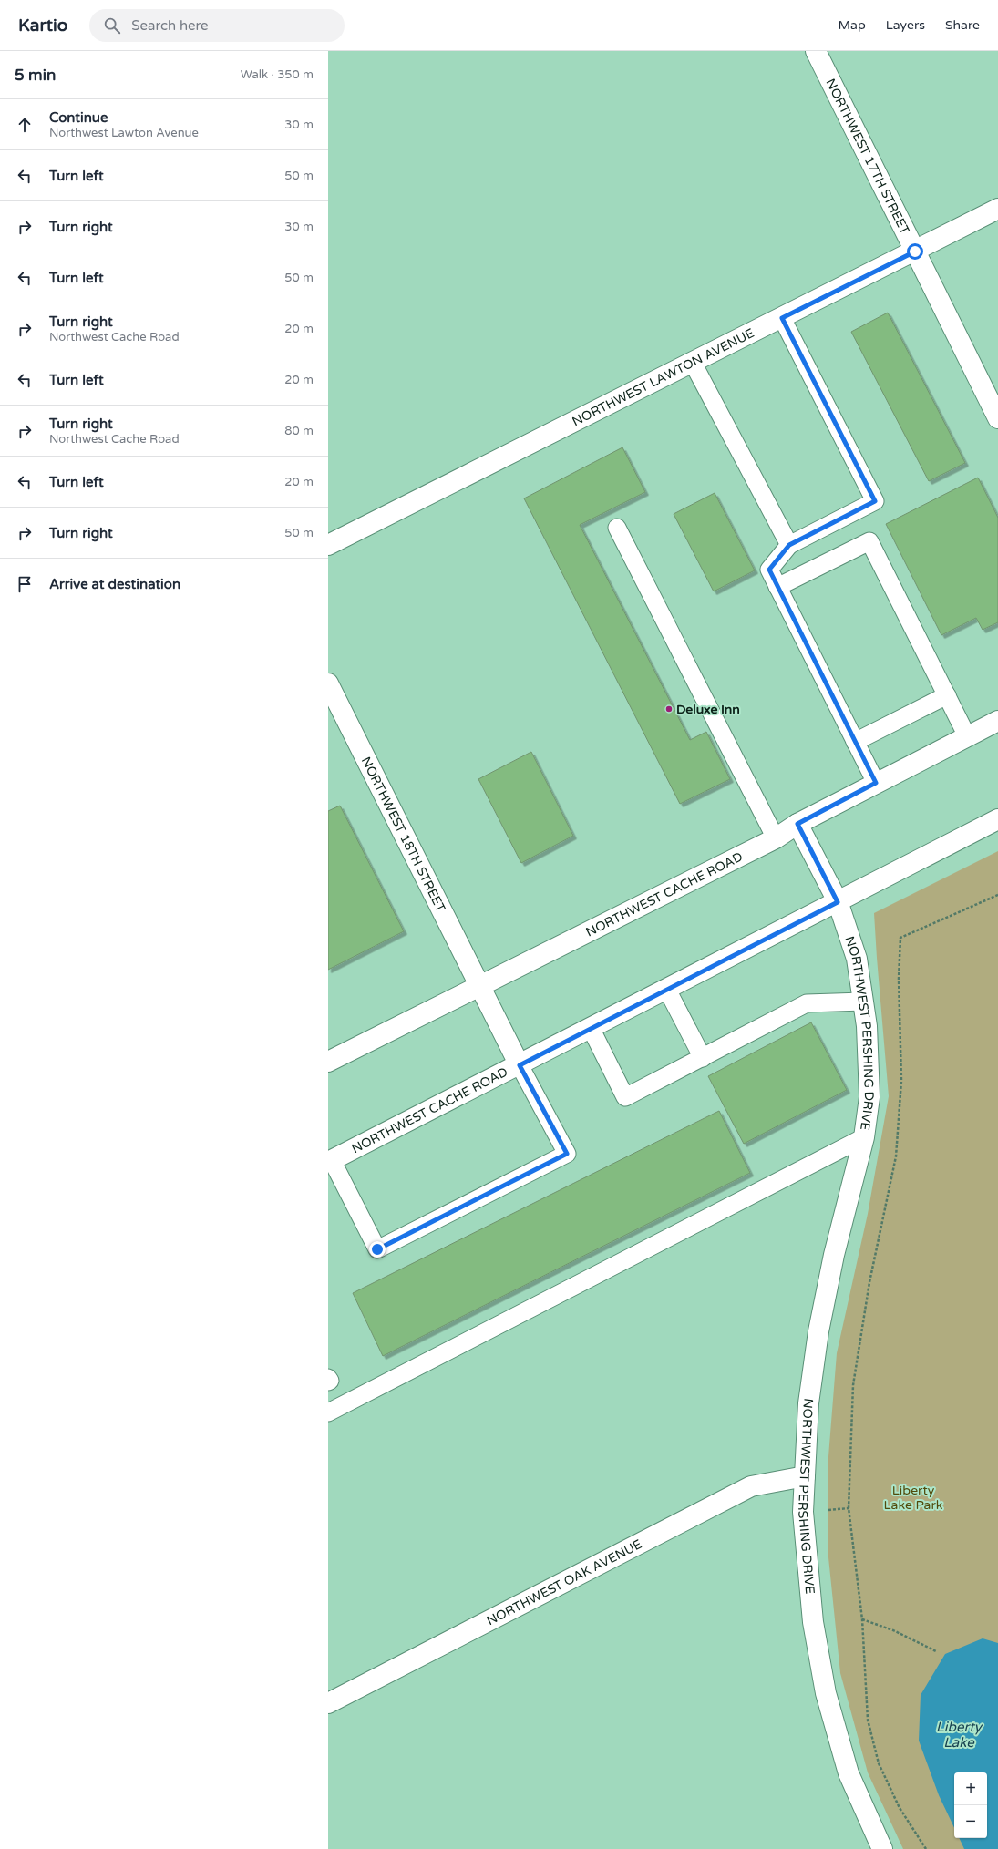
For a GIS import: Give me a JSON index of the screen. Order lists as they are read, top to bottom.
{
  "streets": {
    "street": [
      "NORTHWEST 17TH STREET",
      "NORTHWEST LAWTON AVENUE",
      "NORTHWEST 18TH STREET",
      "NORTHWEST CACHE ROAD",
      "NORTHWEST PERSHING DRIVE",
      "NORTHWEST OAK AVENUE"
    ]
  },
  "crossings": [
    ["NORTHWEST 17TH STREET", "NORTHWEST LAWTON AVENUE"],
    ["NORTHWEST 18TH STREET", "NORTHWEST CACHE ROAD"],
    ["NORTHWEST CACHE ROAD", "NORTHWEST PERSHING DRIVE"],
    ["NORTHWEST PERSHING DRIVE", "NORTHWEST OAK AVENUE"]
  ],
  "water": ["Liberty Lake"],
  "parks": ["Liberty Lake Park"],
  "places": ["Deluxe Inn"],
  "page": {
    "header": "Kartio",
    "search": "Search here",
    "nav": ["Map", "Layers", "Share"],
    "heading": ["5 min", "Walk · 350 m"],
    "list": [
      ["Continue", "Northwest Lawton Avenue", "30 m"],
      ["Turn left", "50 m"],
      ["Turn right", "30 m"],
      ["Turn left", "50 m"],
      ["Turn right", "Northwest Cache Road", "20 m"],
      ["Turn left", "20 m"],
      ["Turn right", "Northwest Cache Road", "80 m"],
      ["Turn left", "20 m"],
      ["Turn right", "50 m"],
      "Arrive at destination"
    ],
    "map_buttons": ["+", "−"]
  }
}
